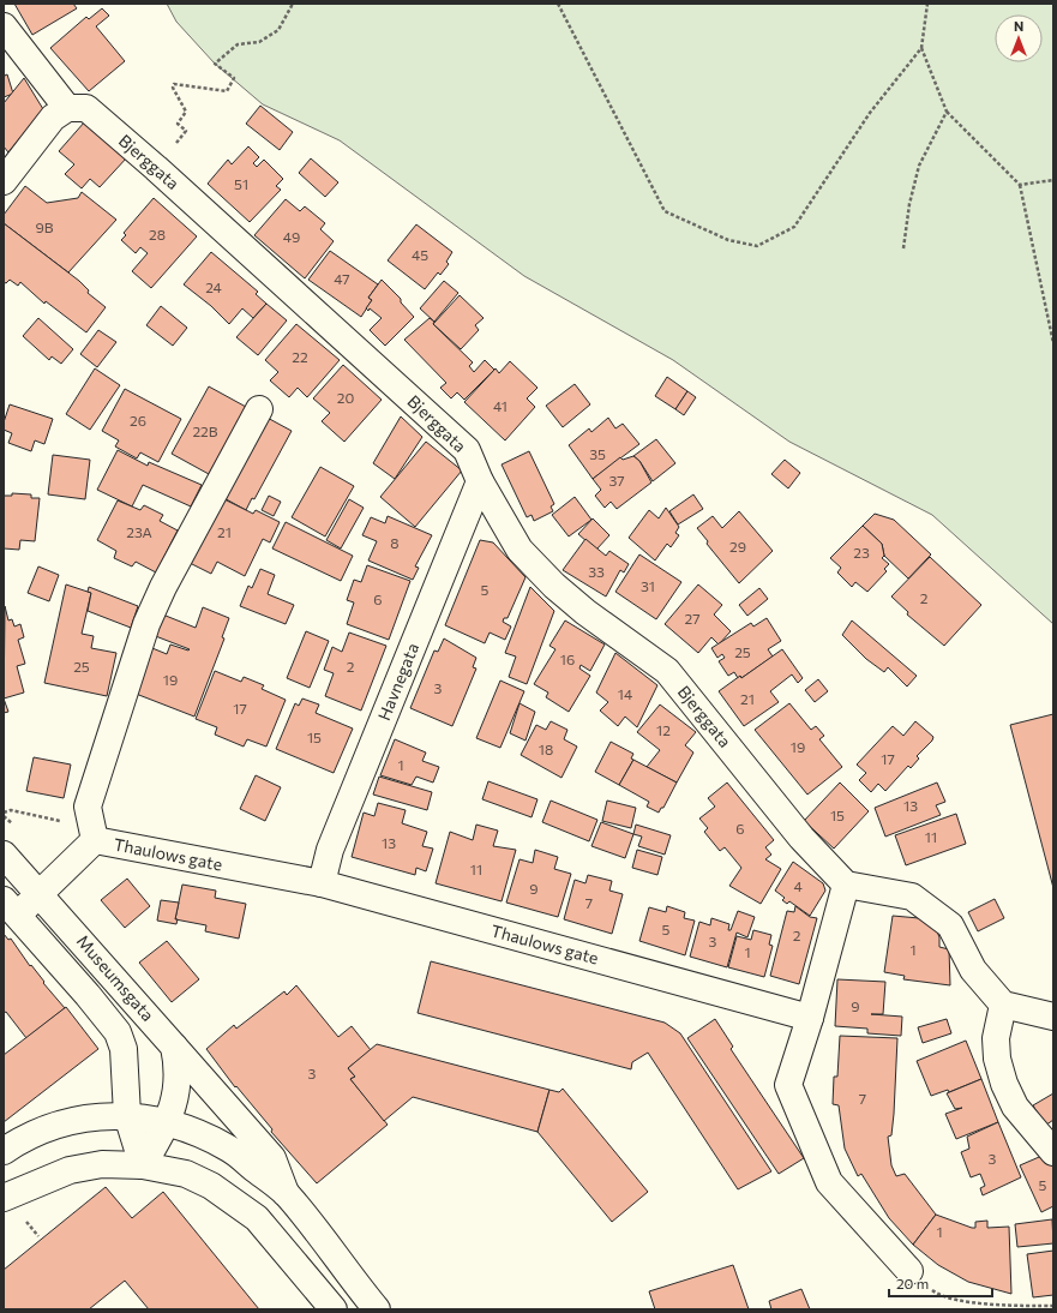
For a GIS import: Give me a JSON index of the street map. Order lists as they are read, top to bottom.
{
  "streets": {
    "street": [
      "Bjerggata",
      "Havnegata",
      "Thaulows gate",
      "Museumsgata"
    ]
  },
  "crossings": [
    ["Bjerggata", "Havnegata"],
    ["Havnegata", "Thaulows gate"],
    ["Thaulows gate", "Museumsgata"]
  ],
  "house_numbers": [
    "51",
    "9B",
    "28",
    "49",
    "45",
    "47",
    "24",
    "22",
    "20",
    "41",
    "26",
    "22B",
    "35",
    "37",
    "23A",
    "21",
    "8",
    "29",
    "23",
    "33",
    "31",
    "5",
    "2",
    "6",
    "27",
    "25",
    "16",
    "25",
    "2",
    "19",
    "3",
    "14",
    "21",
    "17",
    "12",
    "15",
    "19",
    "18",
    "17",
    "1",
    "13",
    "15",
    "6",
    "11",
    "13",
    "11",
    "4",
    "9",
    "7",
    "5",
    "2",
    "3",
    "1",
    "1",
    "9",
    "3",
    "7",
    "3",
    "5",
    "1"
  ],
  "scale_bar": "20 m",
  "north": "top"
}
